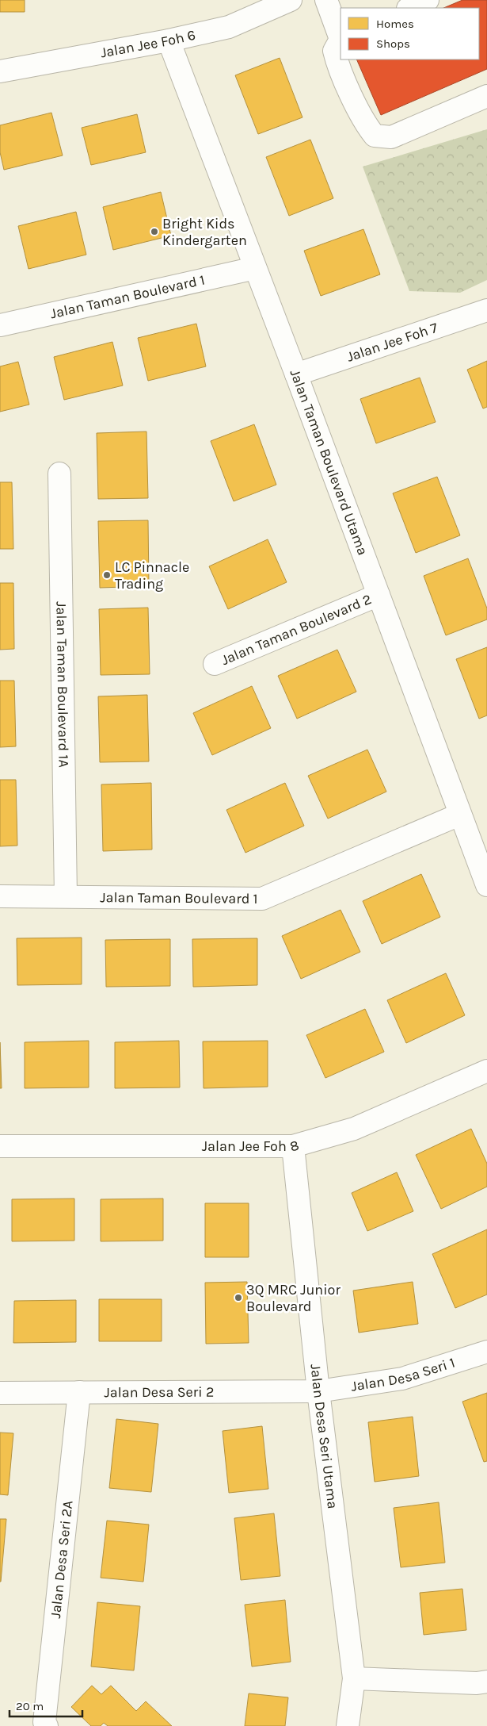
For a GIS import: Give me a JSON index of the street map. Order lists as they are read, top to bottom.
{
  "streets": {
    "street": [
      "Jalan Jee Foh 6",
      "Jalan Taman Boulevard 1",
      "Jalan Jee Foh 7",
      "Jalan Taman Boulevard Utama",
      "Jalan Taman Boulevard 2",
      "Jalan Taman Boulevard 1A",
      "Jalan Jee Foh 8",
      "Jalan Desa Seri 1",
      "Jalan Desa Seri 2",
      "Jalan Desa Seri Utama",
      "Jalan Desa Seri 2A"
    ]
  },
  "crossings": [
    ["Jalan Jee Foh 6", "Jalan Taman Boulevard Utama"],
    ["Jalan Taman Boulevard 1", "Jalan Taman Boulevard Utama"],
    ["Jalan Taman Boulevard 1", "Jalan Taman Boulevard 1A"],
    ["Jalan Jee Foh 7", "Jalan Taman Boulevard Utama"],
    ["Jalan Taman Boulevard Utama", "Jalan Taman Boulevard 2"],
    ["Jalan Jee Foh 8", "Jalan Desa Seri Utama"],
    ["Jalan Desa Seri 1", "Jalan Desa Seri 2"],
    ["Jalan Desa Seri 1", "Jalan Desa Seri Utama"],
    ["Jalan Desa Seri 2", "Jalan Desa Seri Utama"],
    ["Jalan Desa Seri 2", "Jalan Desa Seri 2A"]
  ],
  "places": ["Bright Kids Kindergarten", "LC Pinnacle Trading", "3Q MRC Junior Boulevard"],
  "legend": ["Homes", "Shops"],
  "scale_bar": "20 m"
}
